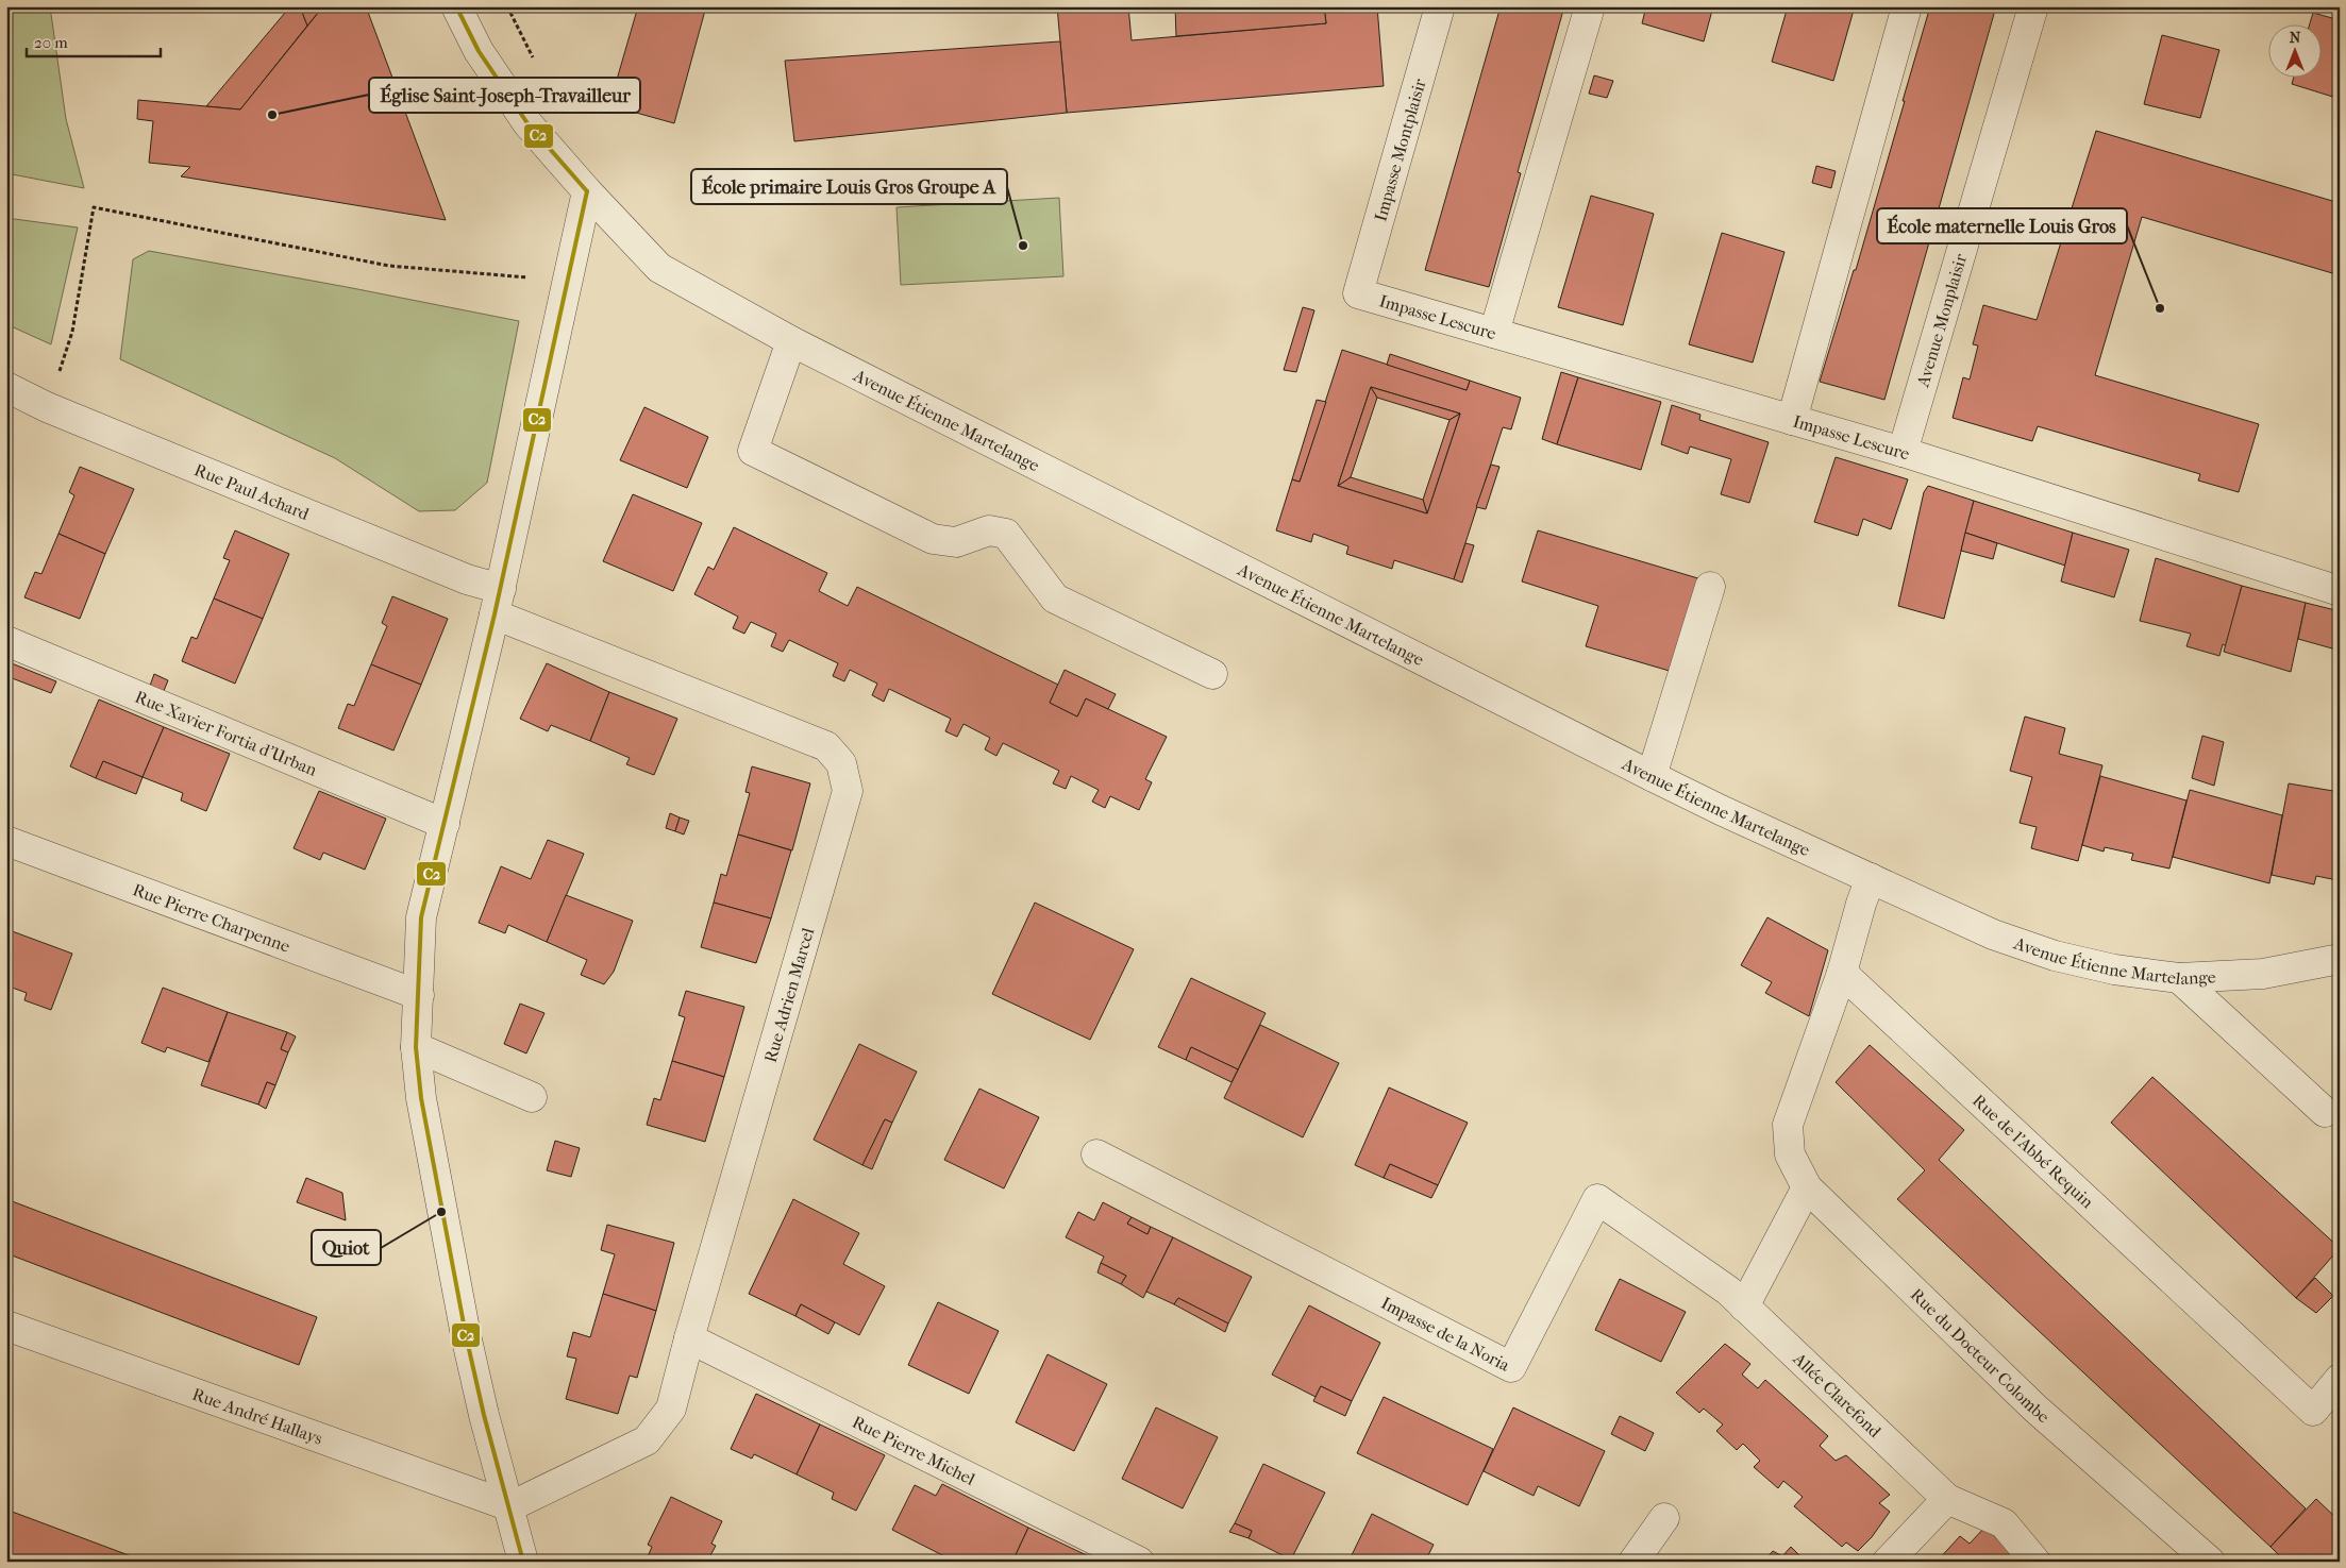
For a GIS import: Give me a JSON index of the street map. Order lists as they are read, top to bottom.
{
  "streets": {
    "street": [
      "Impasse Montplaisir",
      "Impasse Lescure",
      "Avenue Monplaisir",
      "Avenue Étienne Martelange",
      "Rue Paul Achard",
      "Rue Xavier Fortia d'Urban",
      "Rue Pierre Charpenne",
      "Rue Adrien Marcel",
      "Rue de l'Abbé Requin",
      "Impasse de la Noria",
      "Rue du Docteur Colombe",
      "Allée Clarefond",
      "Rue André Hallays",
      "Rue Pierre Michel"
    ]
  },
  "crossings": [
    ["Impasse Montplaisir", "Impasse Lescure"],
    ["Impasse Lescure", "Avenue Monplaisir"],
    ["Rue Paul Achard", "Rue Adrien Marcel"],
    ["Rue Adrien Marcel", "Rue André Hallays"],
    ["Rue Adrien Marcel", "Rue Pierre Michel"],
    ["Rue de l'Abbé Requin", "Rue du Docteur Colombe"],
    ["Impasse de la Noria", "Allée Clarefond"]
  ],
  "places": [
    "Église Saint-Joseph-Travailleur",
    "École primaire Louis Gros Groupe A",
    "École maternelle Louis Gros",
    "Quiot"
  ],
  "lines": ["transit line C2"],
  "scale_bar": "20 m",
  "north": "top"
}
